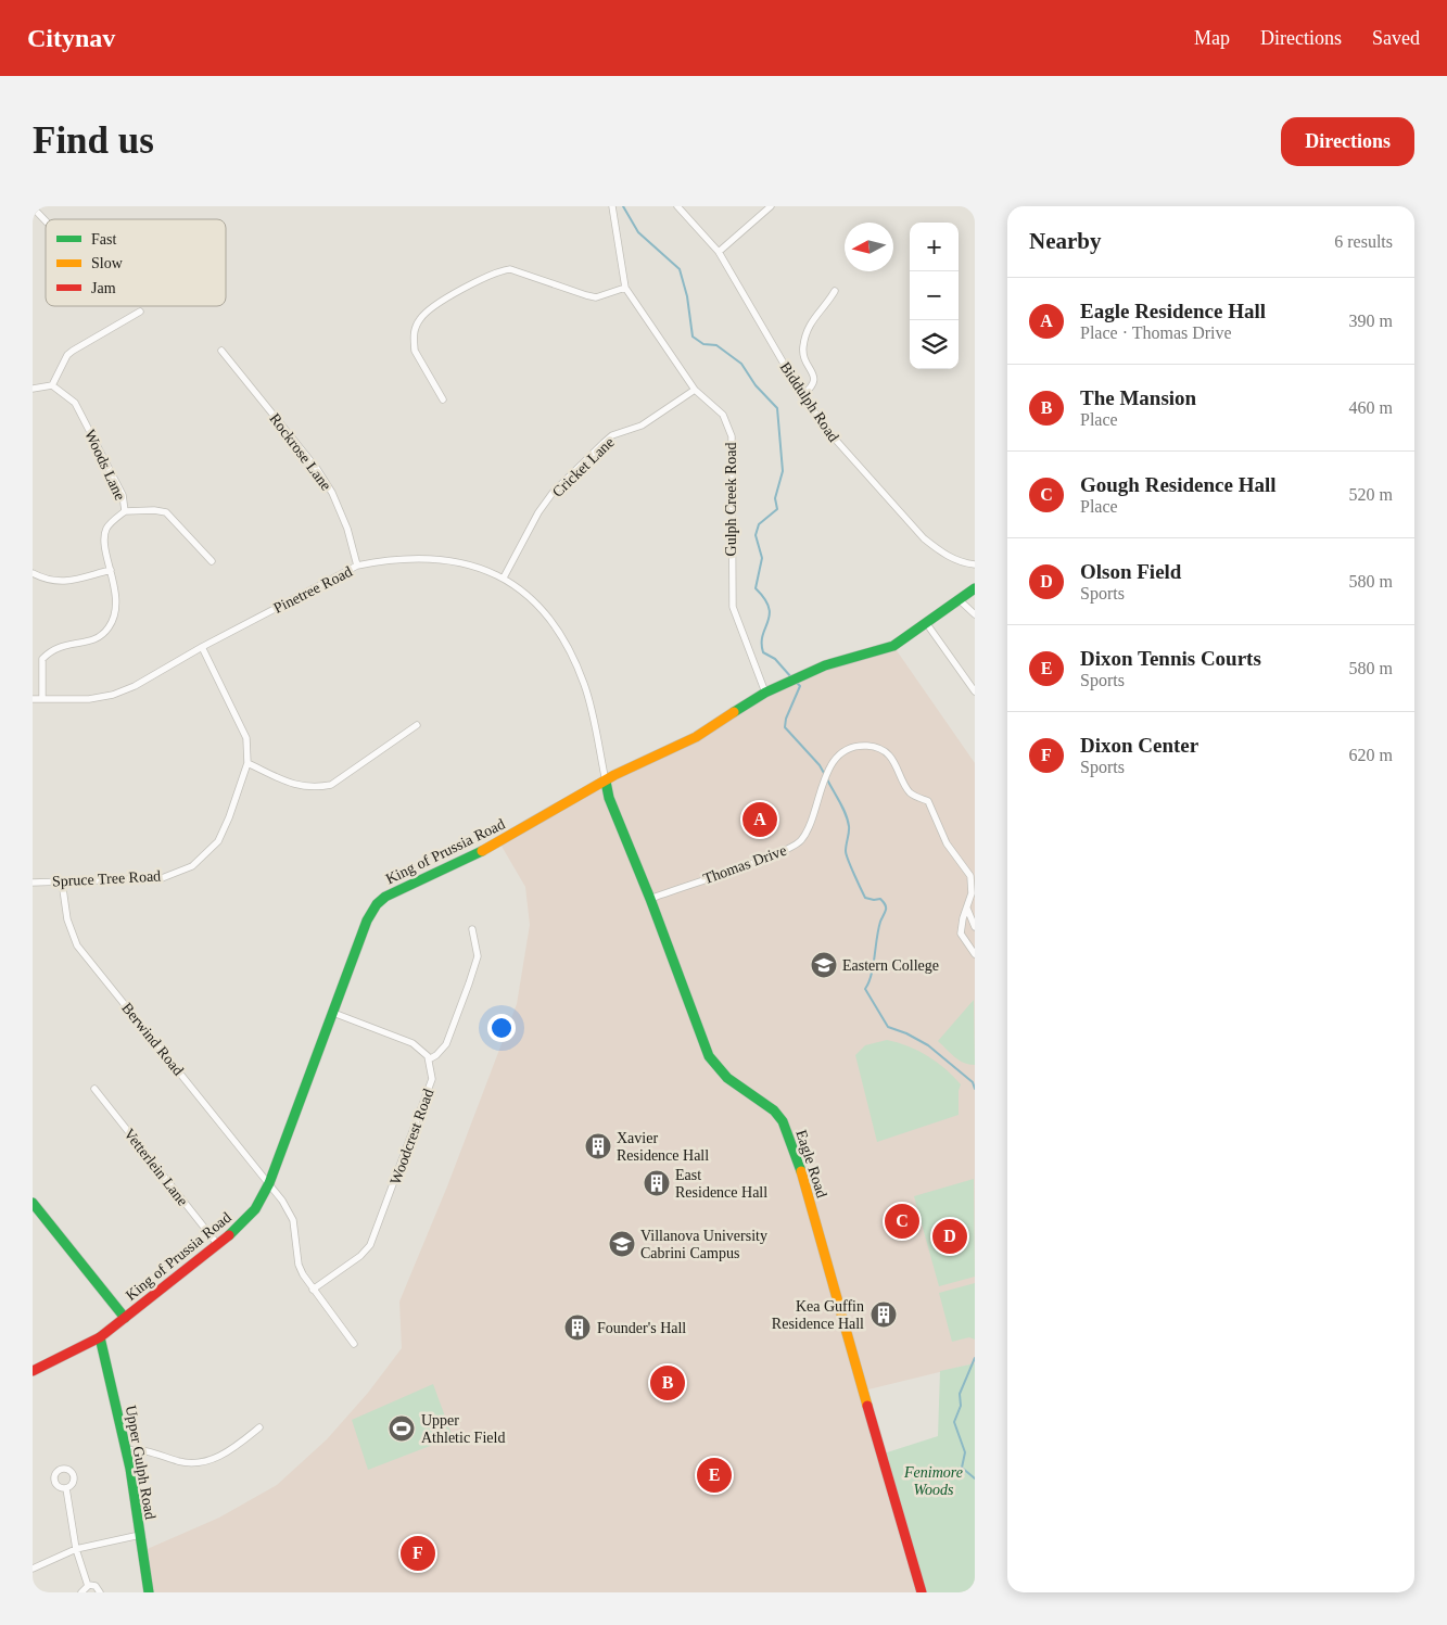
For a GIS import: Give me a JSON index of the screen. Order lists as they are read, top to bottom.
{
  "streets": {
    "street": [
      "Biddulph Road",
      "Rockrose Lane",
      "Woods Lane",
      "Cricket Lane",
      "Gulph Creek Road",
      "Pinetree Road",
      "King of Prussia Road",
      "Thomas Drive",
      "Spruce Tree Road",
      "Berwind Road",
      "Woodcrest Road",
      "Eagle Road",
      "Vetterlein Lane",
      "Upper Gulph Road"
    ]
  },
  "crossings": [
    ["Rockrose Lane", "Pinetree Road"],
    ["Woods Lane", "Pinetree Road"],
    ["Cricket Lane", "Gulph Creek Road"],
    ["Cricket Lane", "Pinetree Road"],
    ["Gulph Creek Road", "King of Prussia Road"],
    ["Pinetree Road", "King of Prussia Road"],
    ["Pinetree Road", "Spruce Tree Road"],
    ["Pinetree Road", "Eagle Road"],
    ["King of Prussia Road", "Berwind Road"],
    ["King of Prussia Road", "Eagle Road"],
    ["King of Prussia Road", "Vetterlein Lane"],
    ["King of Prussia Road", "Upper Gulph Road"],
    ["Thomas Drive", "Eagle Road"],
    ["Spruce Tree Road", "Berwind Road"],
    ["Berwind Road", "Woodcrest Road"]
  ],
  "parks": ["Fenimore Woods"],
  "places": {
    "school or university": ["Eastern College", "Villanova University Cabrini Campus"],
    "building": [
      "Xavier Residence Hall",
      "East Residence Hall",
      "Kea Guffin Residence Hall",
      "Founder's Hall"
    ],
    "sports": ["Upper Athletic Field"]
  },
  "legend": ["Fast", "Slow", "Jam"],
  "north": "left",
  "page": {
    "header": "Citynav",
    "nav": ["Map", "Directions", "Saved"],
    "buttons": "Directions",
    "title": "Find us",
    "heading": ["Nearby", "6 results"],
    "map_buttons": ["+", "−"],
    "list": [
      {
        "mark": "A",
        "name": "Eagle Residence Hall",
        "note": "Place · Thomas Drive",
        "value": "390 m"
      },
      {
        "mark": "B",
        "name": "The Mansion",
        "note": "Place",
        "value": "460 m"
      },
      {
        "mark": "C",
        "name": "Gough Residence Hall",
        "note": "Place",
        "value": "520 m"
      },
      {
        "mark": "D",
        "name": "Olson Field",
        "note": "Sports",
        "value": "580 m"
      },
      {
        "mark": "E",
        "name": "Dixon Tennis Courts",
        "note": "Sports",
        "value": "580 m"
      },
      {
        "mark": "F",
        "name": "Dixon Center",
        "note": "Sports",
        "value": "620 m"
      }
    ],
    "pins": [
      "A",
      "C",
      "D",
      "B",
      "E",
      "F"
    ]
  }
}
